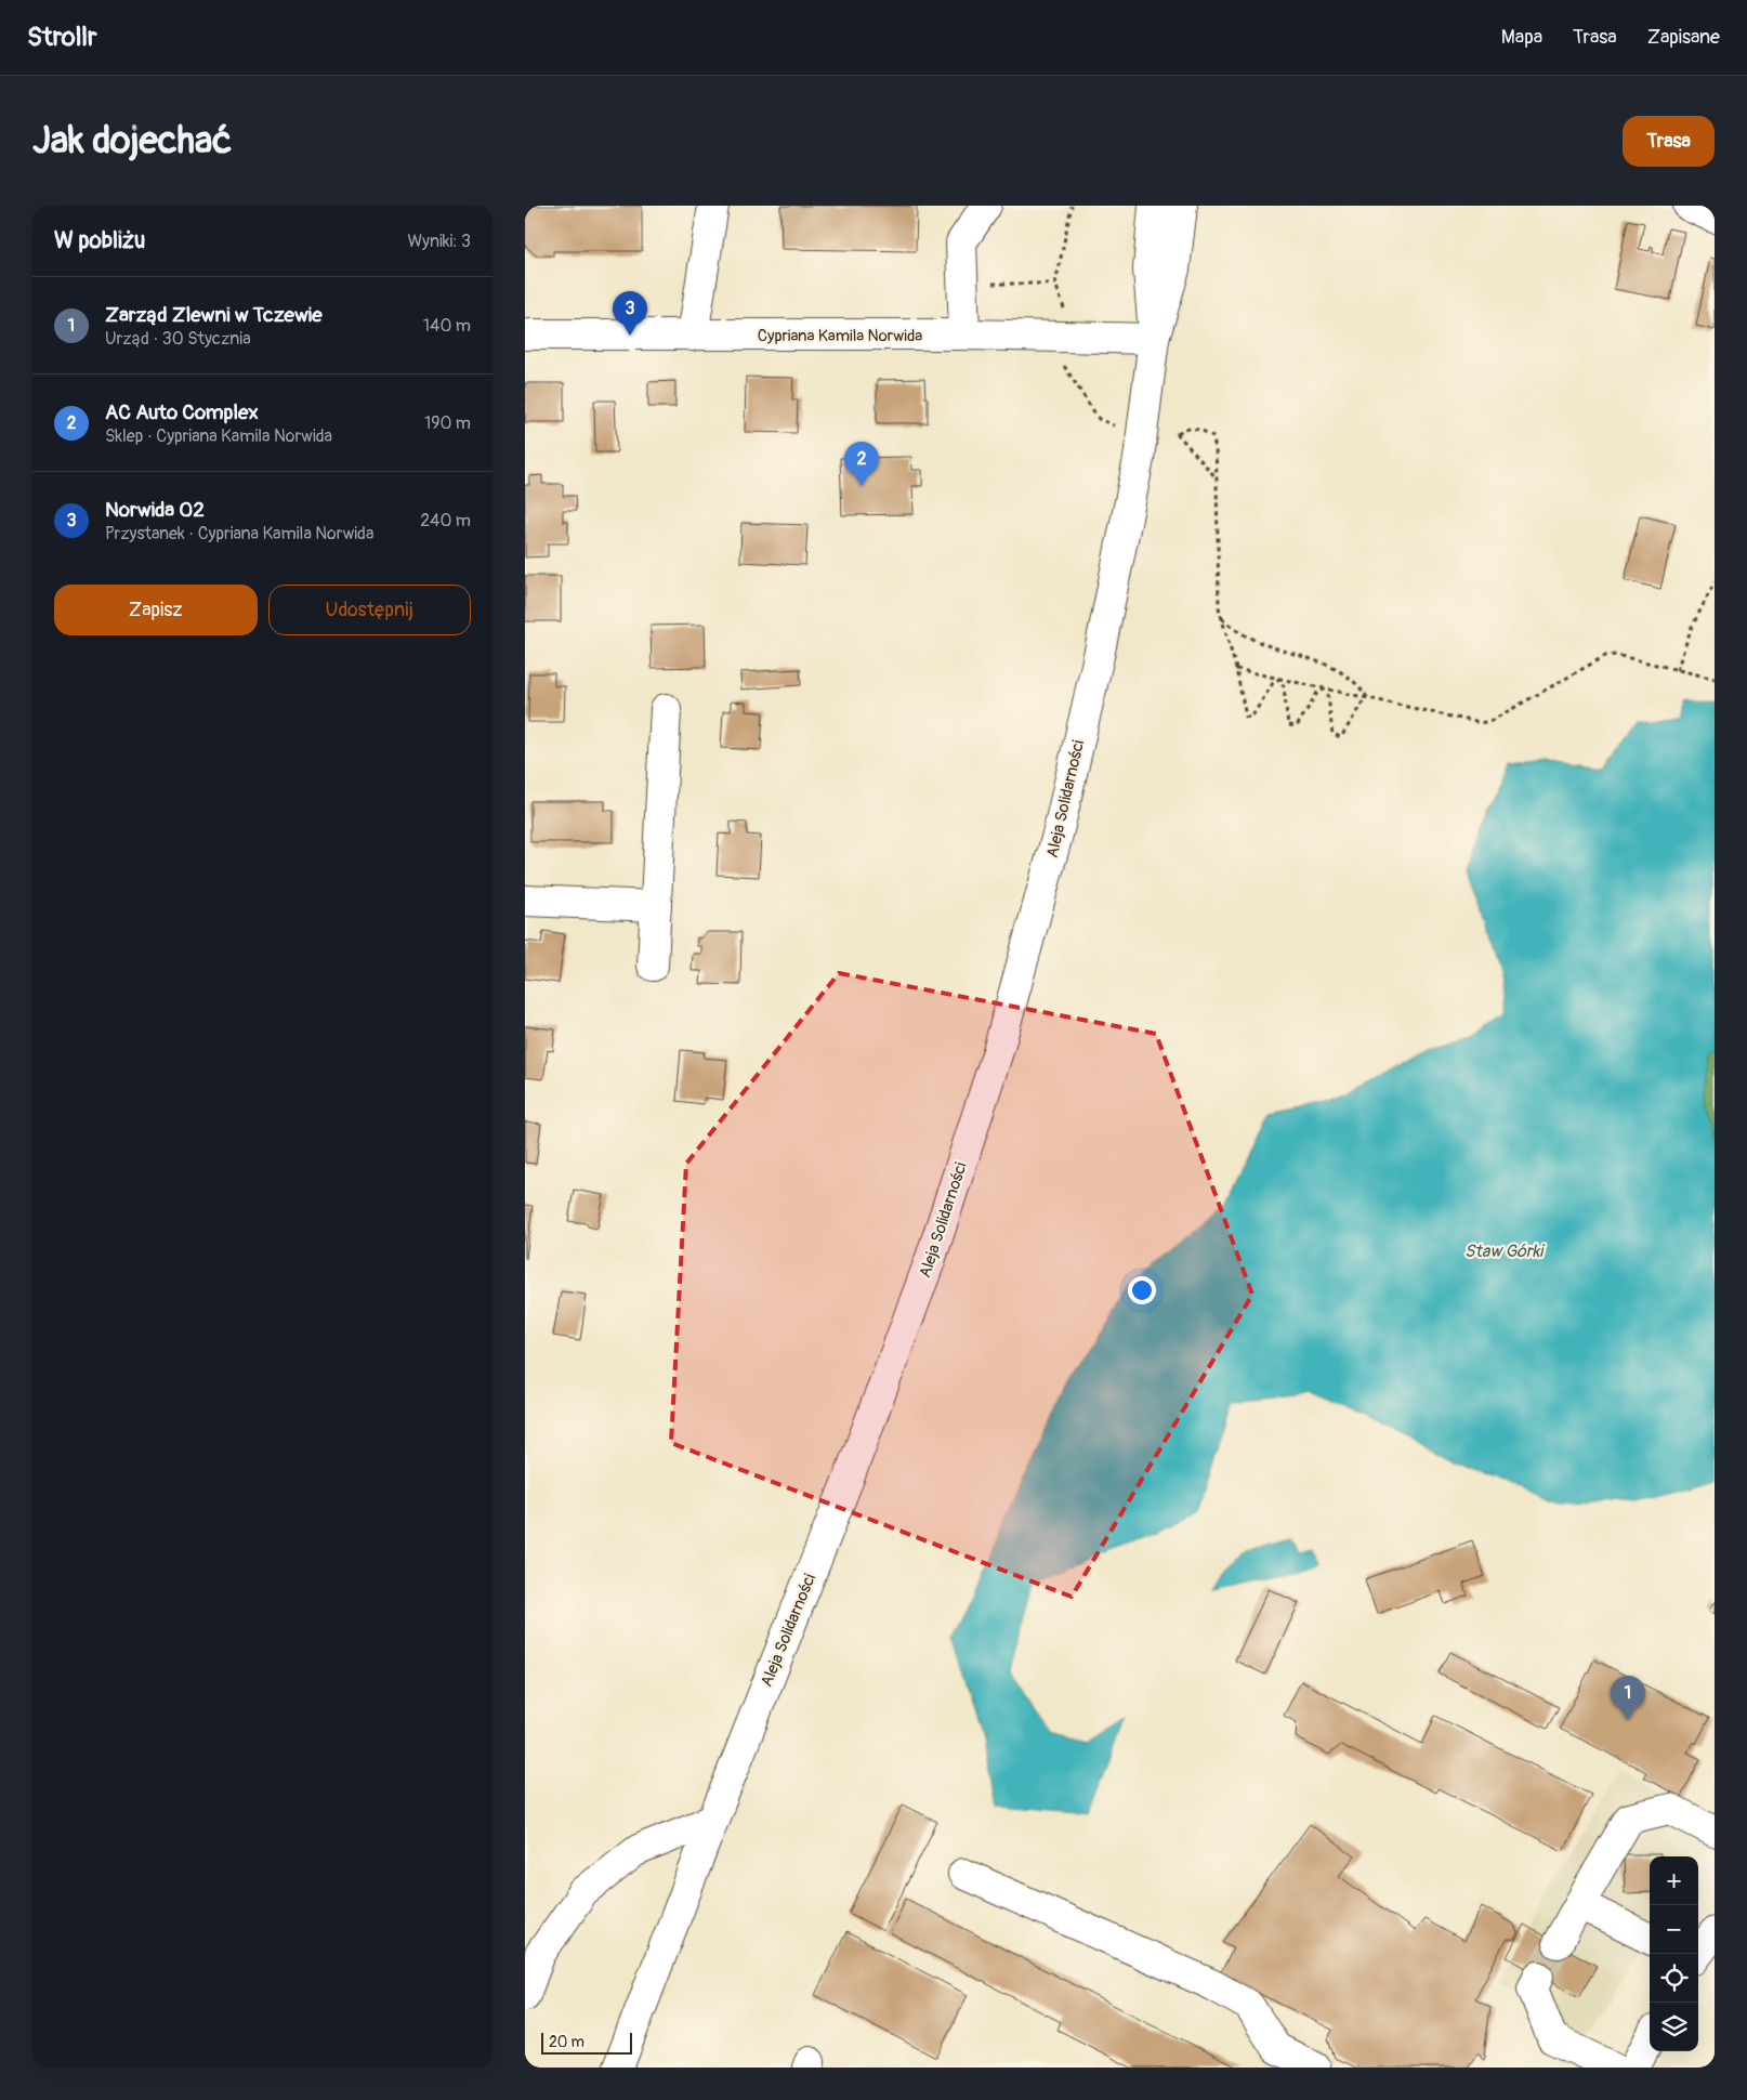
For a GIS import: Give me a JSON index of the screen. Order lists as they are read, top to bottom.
{
  "streets": {
    "main road": ["Cypriana Kamila Norwida", "Aleja Solidarności"]
  },
  "crossings": [
    ["Cypriana Kamila Norwida", "Aleja Solidarności"]
  ],
  "water": ["Staw Górki"],
  "scale_bar": "20 m",
  "page": {
    "header": "Strollr",
    "nav": ["Mapa", "Trasa", "Zapisane"],
    "buttons": [
      "Trasa",
      ["Zapisz", "Udostępnij"]
    ],
    "title": "Jak dojechać",
    "heading": ["W pobliżu", "Wyniki: 3"],
    "list": [
      {
        "mark": "1",
        "name": "Zarząd Zlewni w Tczewie",
        "note": "Urząd · 30 Stycznia",
        "value": "140 m"
      },
      {
        "mark": "2",
        "name": "AC Auto Complex",
        "note": "Sklep · Cypriana Kamila Norwida",
        "value": "190 m"
      },
      {
        "mark": "3",
        "name": "Norwida 02",
        "note": "Przystanek · Cypriana Kamila Norwida",
        "value": "240 m"
      }
    ],
    "pins": ["3", "2", "1"],
    "map_buttons": ["+", "−"],
    "scale": "20 m"
  }
}
